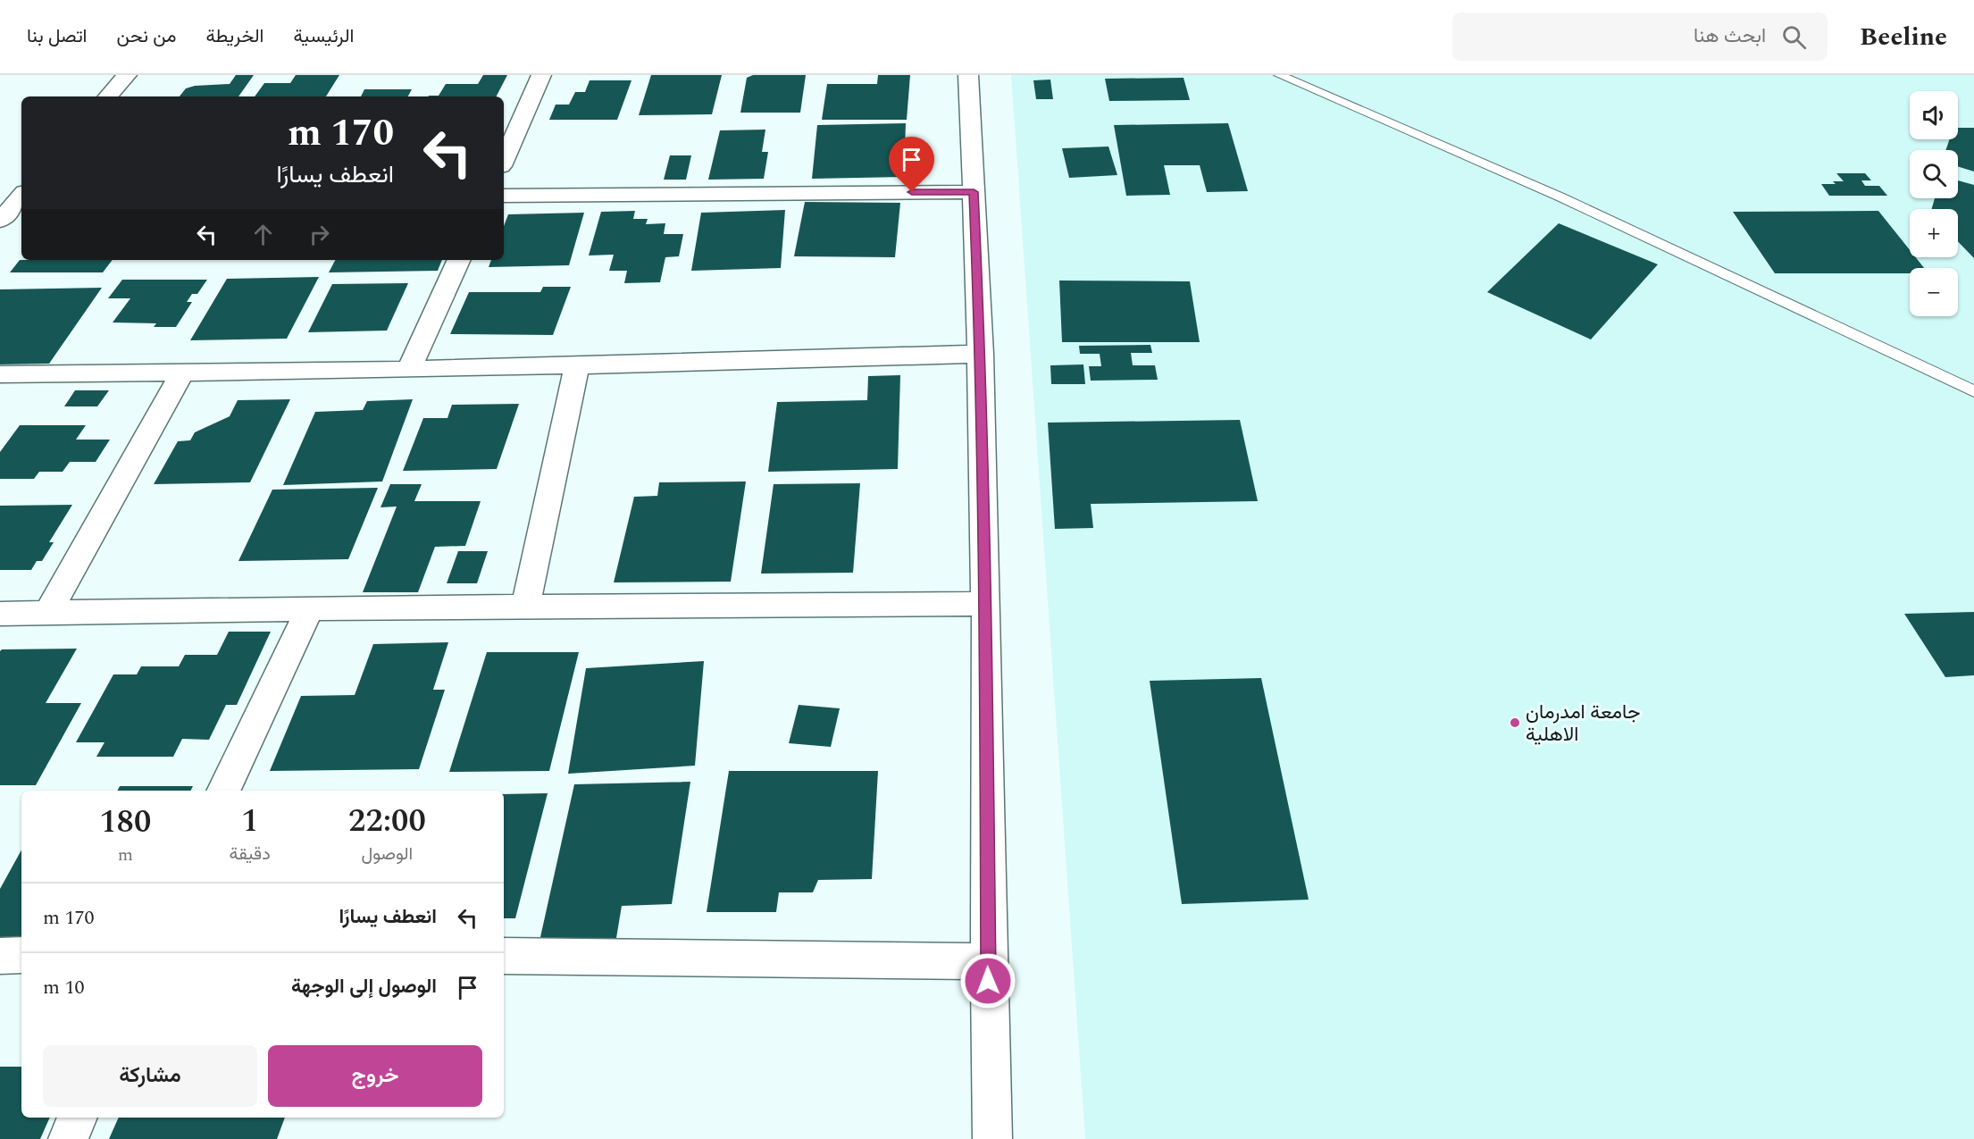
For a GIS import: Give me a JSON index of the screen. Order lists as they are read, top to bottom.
{
  "places": ["جامعة امدرمان الاهلية"],
  "page": {
    "header": "Beeline",
    "search": "ابحث هنا",
    "nav": [
      "الرئيسية",
      "الخريطة",
      "من نحن",
      "اتصل بنا"
    ],
    "map_buttons": ["+", "−"],
    "turn": ["170 m", "انعطف يسارًا"],
    "eta": [
      "22:00",
      "الوصول",
      "1",
      "دقيقة",
      "180",
      "m"
    ],
    "list": [
      {
        "name": "انعطف يسارًا",
        "value": "170 m"
      },
      {
        "name": "الوصول إلى الوجهة",
        "value": "10 m"
      }
    ],
    "buttons": ["خروج", "مشاركة"]
  }
}
